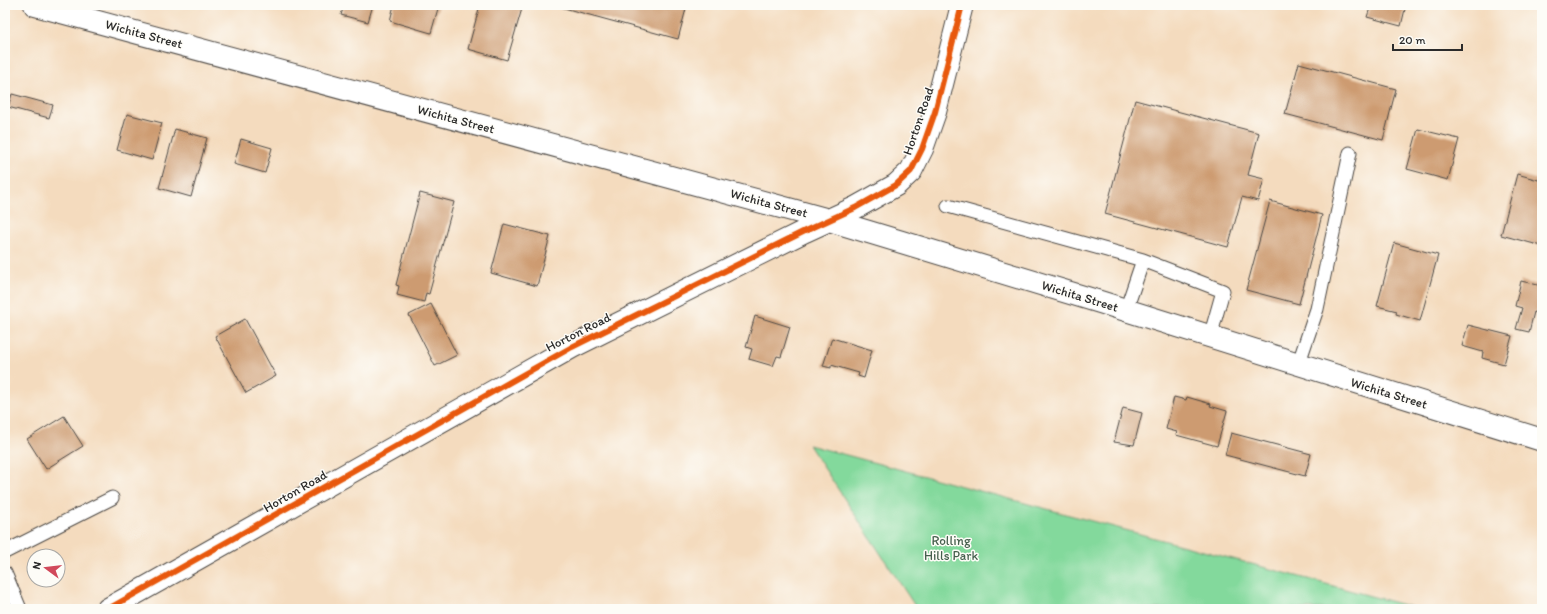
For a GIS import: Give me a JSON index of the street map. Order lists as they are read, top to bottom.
{
  "streets": {
    "main road": ["Wichita Street", "Horton Road"]
  },
  "crossings": [
    ["Wichita Street", "Horton Road"]
  ],
  "parks": ["Rolling Hills Park"],
  "scale_bar": "20 m",
  "north": "left"
}
